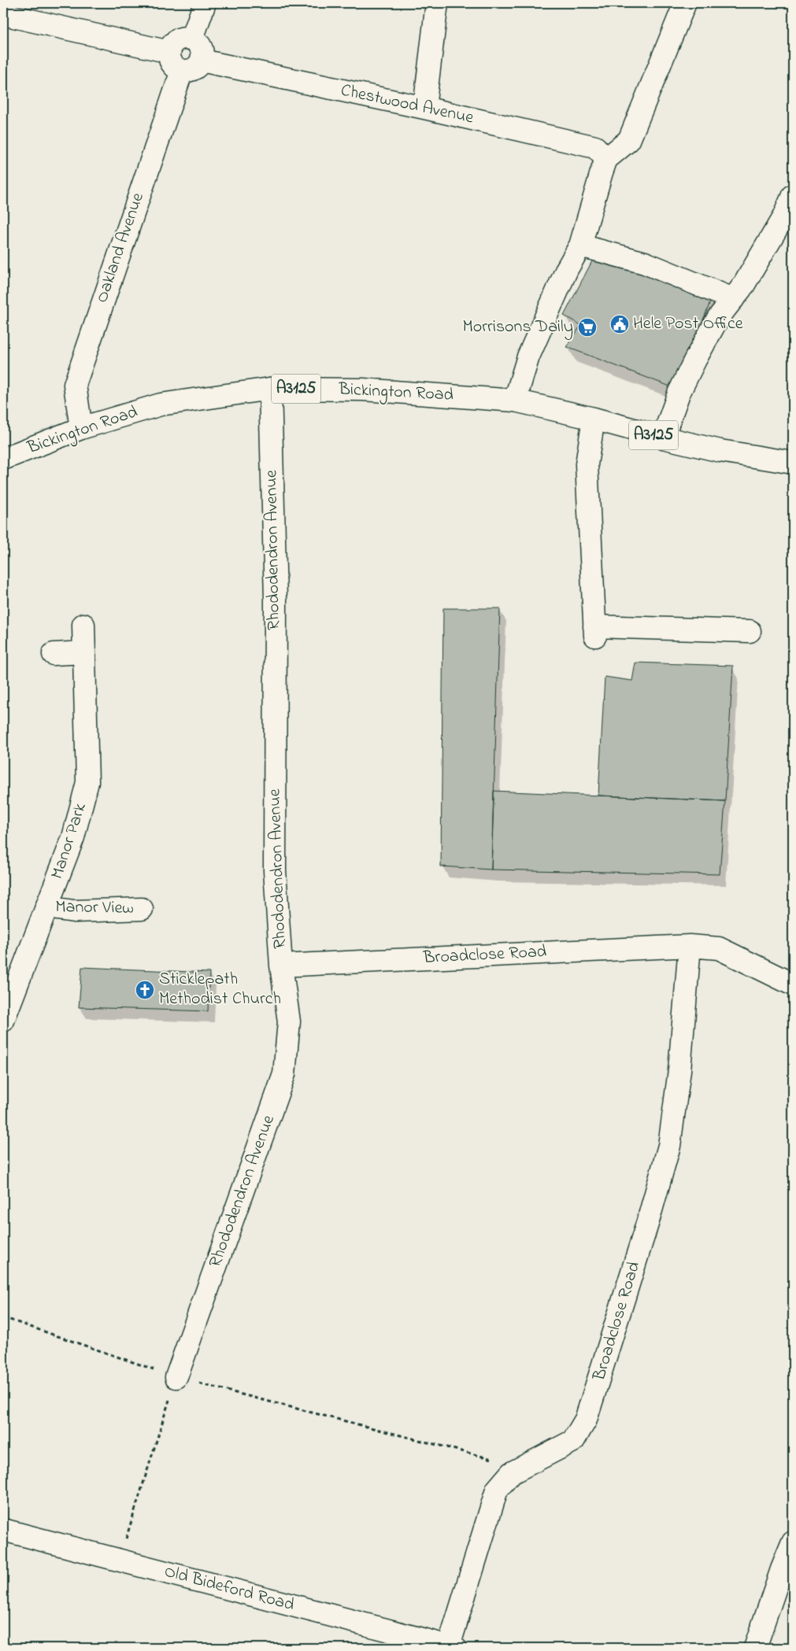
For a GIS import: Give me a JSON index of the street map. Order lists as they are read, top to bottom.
{
  "streets": {
    "street": [
      "Chestwood Avenue",
      "Oakland Avenue",
      "A3125",
      "Bickington Road",
      "Rhododendron Avenue",
      "Manor Park",
      "Manor View",
      "Broadclose Road",
      "Old Bideford Road"
    ]
  },
  "crossings": [
    ["Chestwood Avenue", "Oakland Avenue"],
    ["Oakland Avenue", "Bickington Road"],
    ["Bickington Road", "Rhododendron Avenue"],
    ["Rhododendron Avenue", "Broadclose Road"],
    ["Manor Park", "Manor View"],
    ["Broadclose Road", "Old Bideford Road"]
  ],
  "places": {
    "public building": ["Hele Post Office"],
    "supermarket": ["Morrisons Daily"],
    "church": ["Sticklepath Methodist Church"]
  }
}
